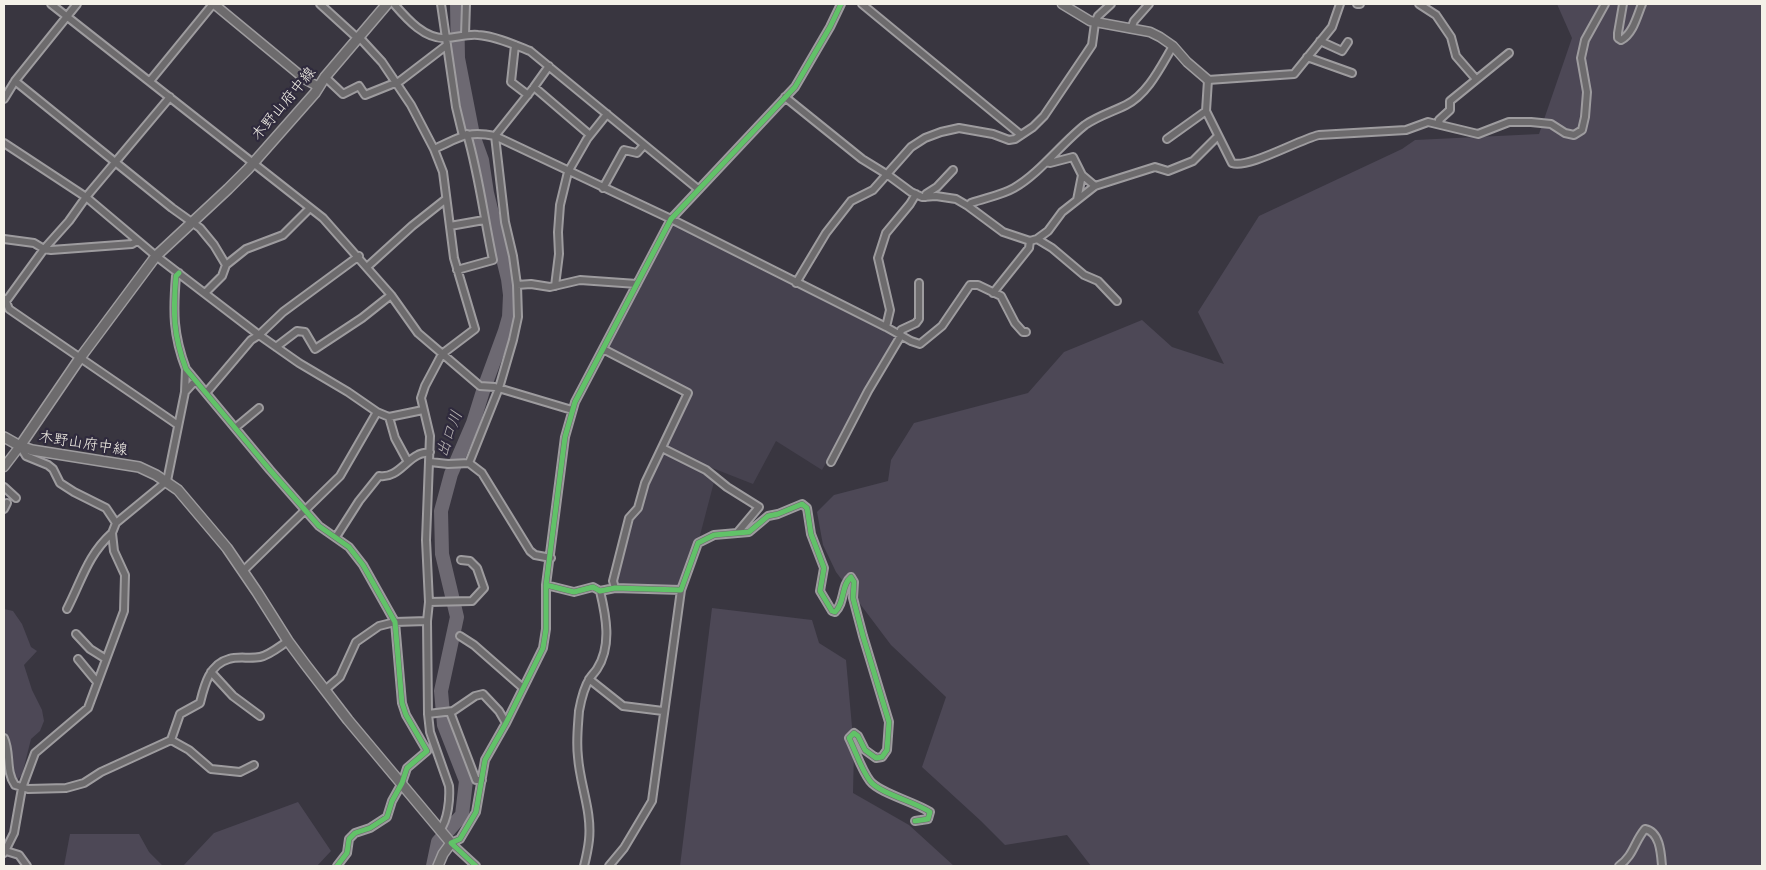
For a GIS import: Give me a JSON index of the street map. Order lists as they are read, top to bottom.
{
  "streets": {
    "main road": ["木野山府中線"]
  },
  "water": ["出口川"]
}
